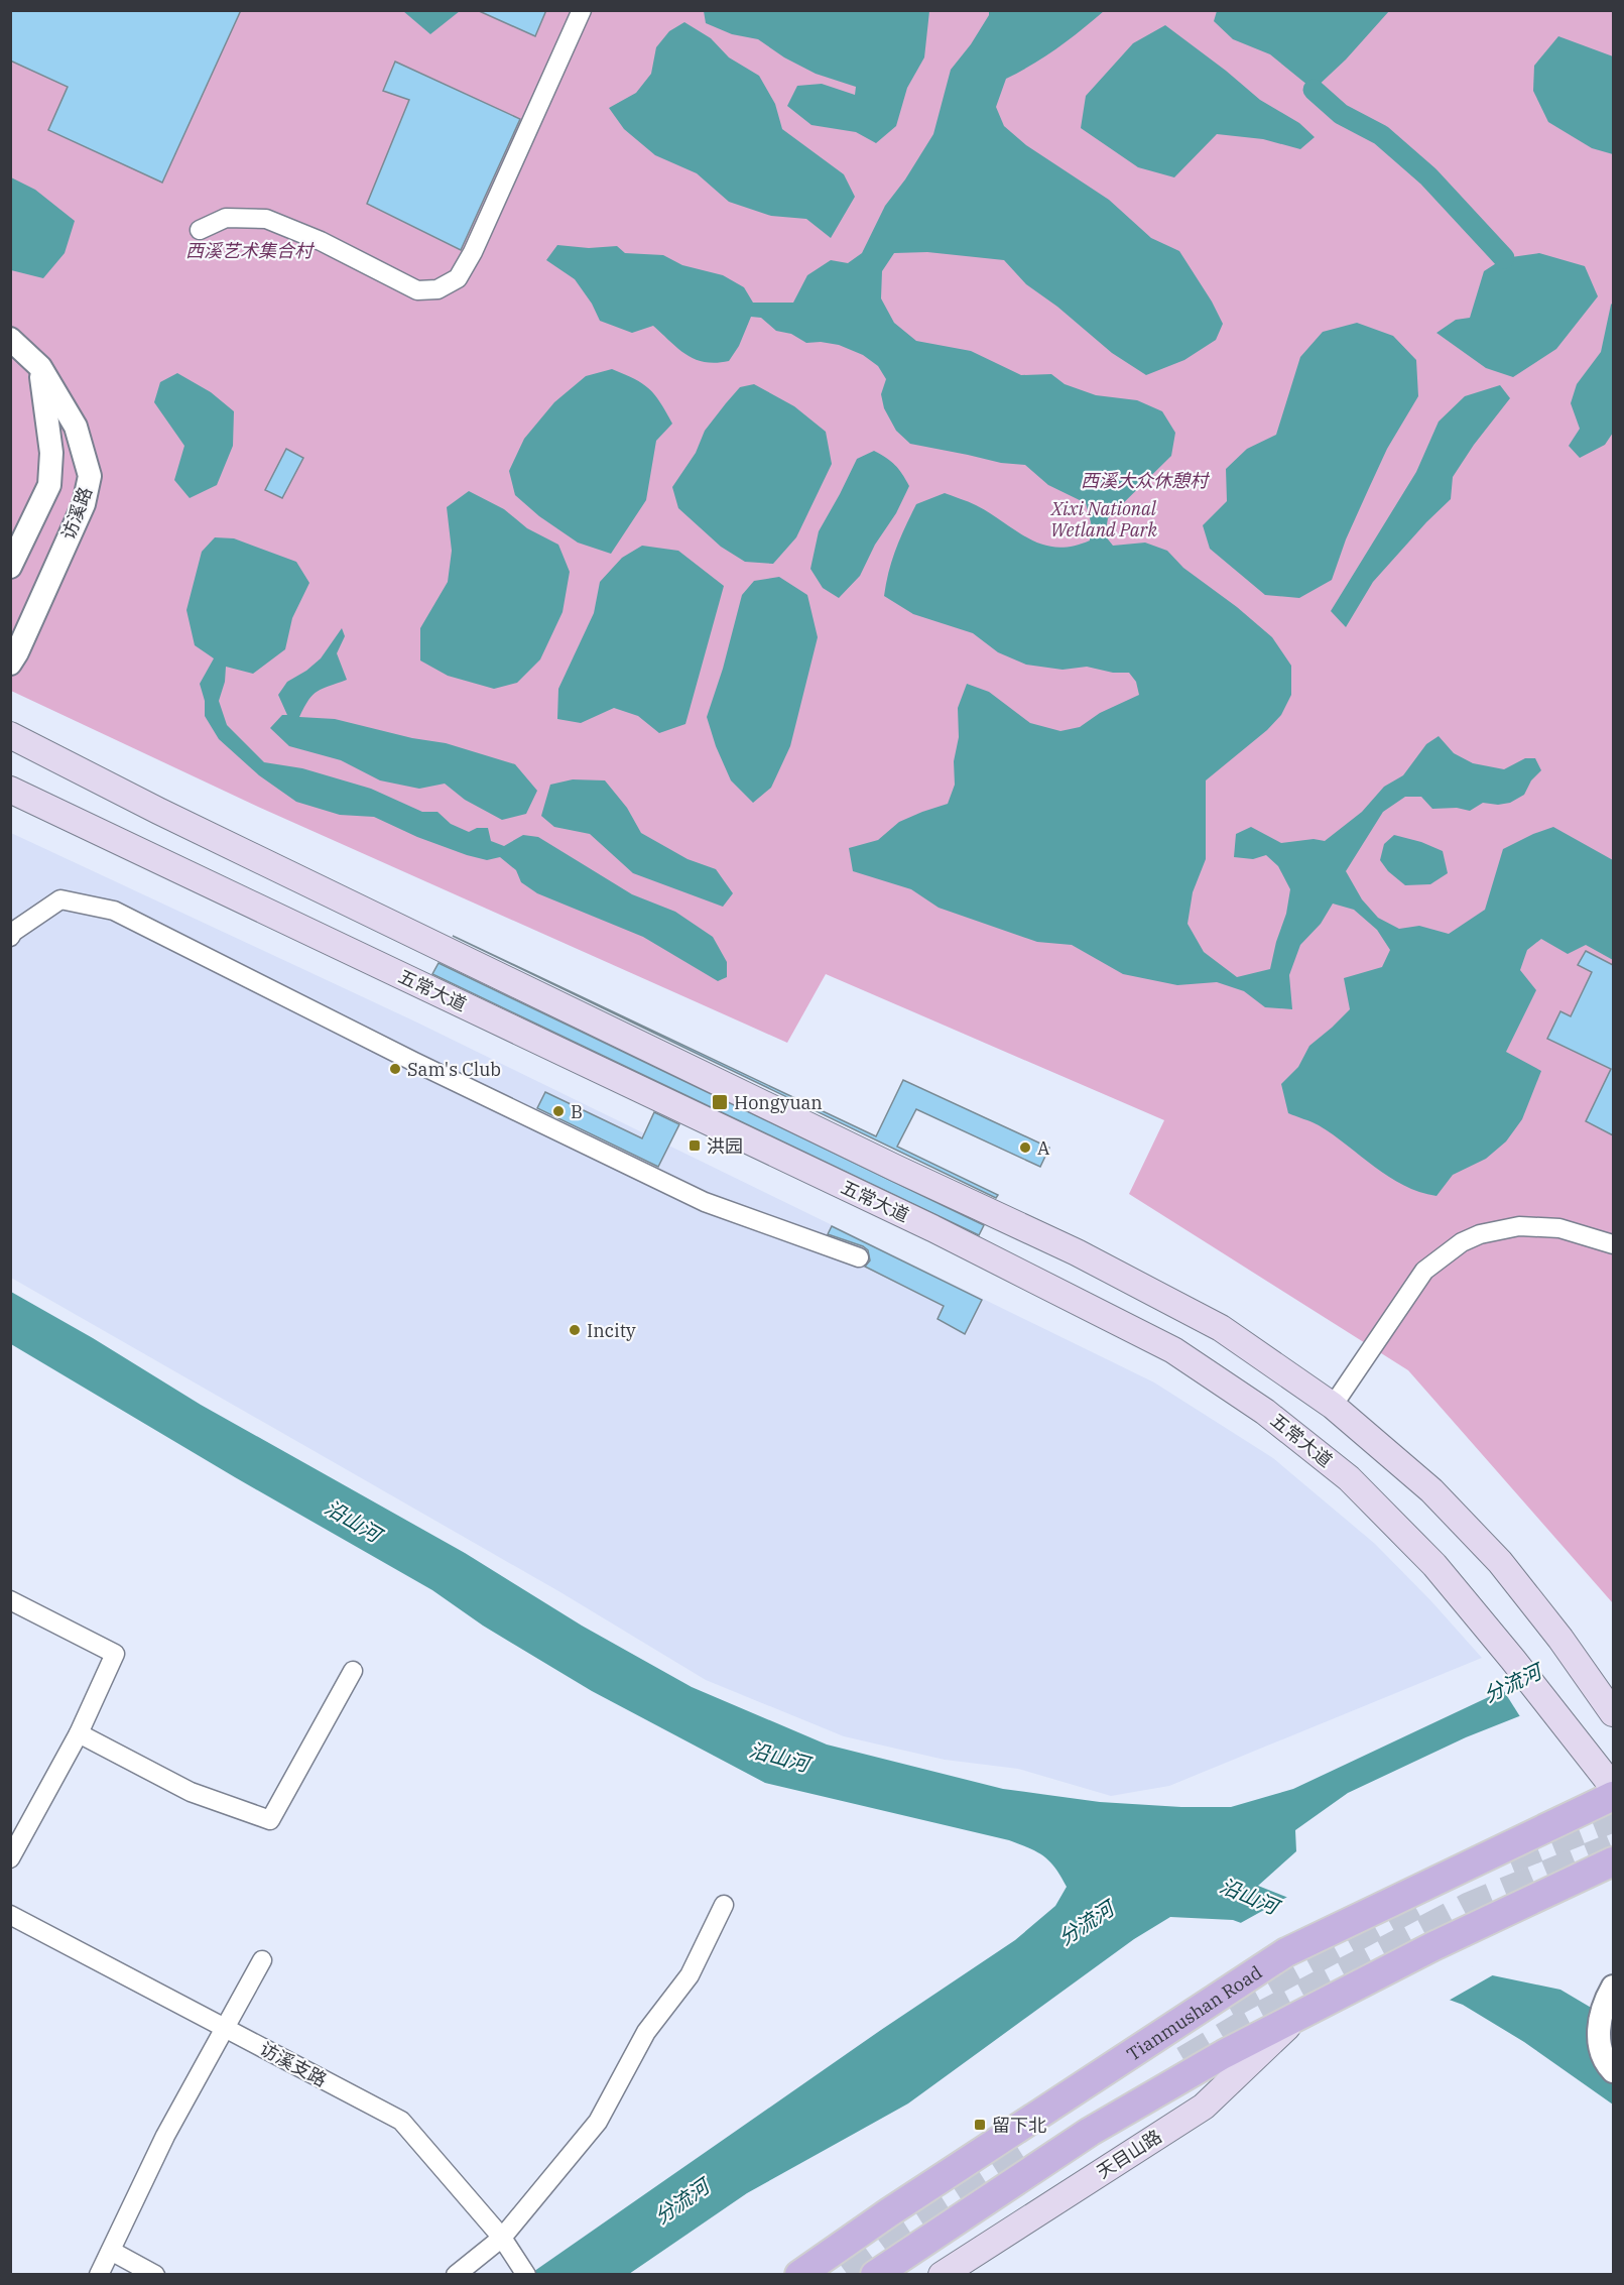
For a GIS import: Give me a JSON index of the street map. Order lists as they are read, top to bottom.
{
  "streets": {
    "main road": ["五常大道", "Tianmushan Road", "天目山路"],
    "street": ["访溪路", "访溪支路"]
  },
  "water": ["沿山河", "分流河"],
  "parks": ["西溪艺术集合村", "西溪大众休憩村", "Xixi National Wetland Park"],
  "places": {
    "other": [
      "Sam's Club",
      "B",
      "A",
      "Incity"
    ],
    "transit": ["Hongyuan", "洪园", "留下北"]
  }
}
